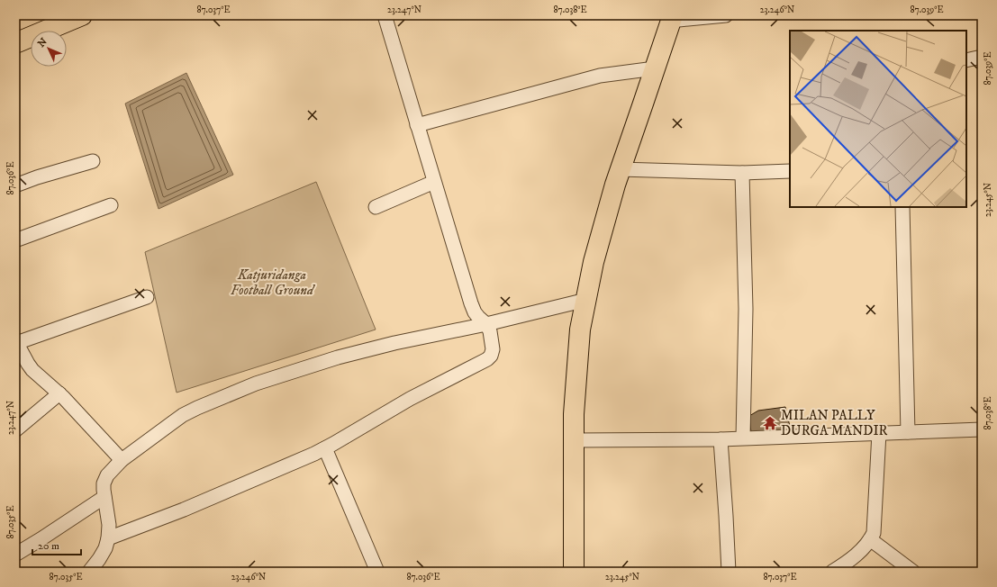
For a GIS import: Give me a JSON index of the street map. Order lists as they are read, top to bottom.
{
  "parks": ["Katjuridanga Football Ground"],
  "places": {
    "temple": ["MILAN PALLY DURGA MANDIR"]
  },
  "scale_bar": "20 m",
  "north": "top left",
  "coordinates": [
    "87.037°E",
    "23.247°N",
    "87.038°E",
    "23.246°N",
    "87.039°E",
    "87.036°E",
    "23.245°N",
    "87.035°E"
  ]
}
